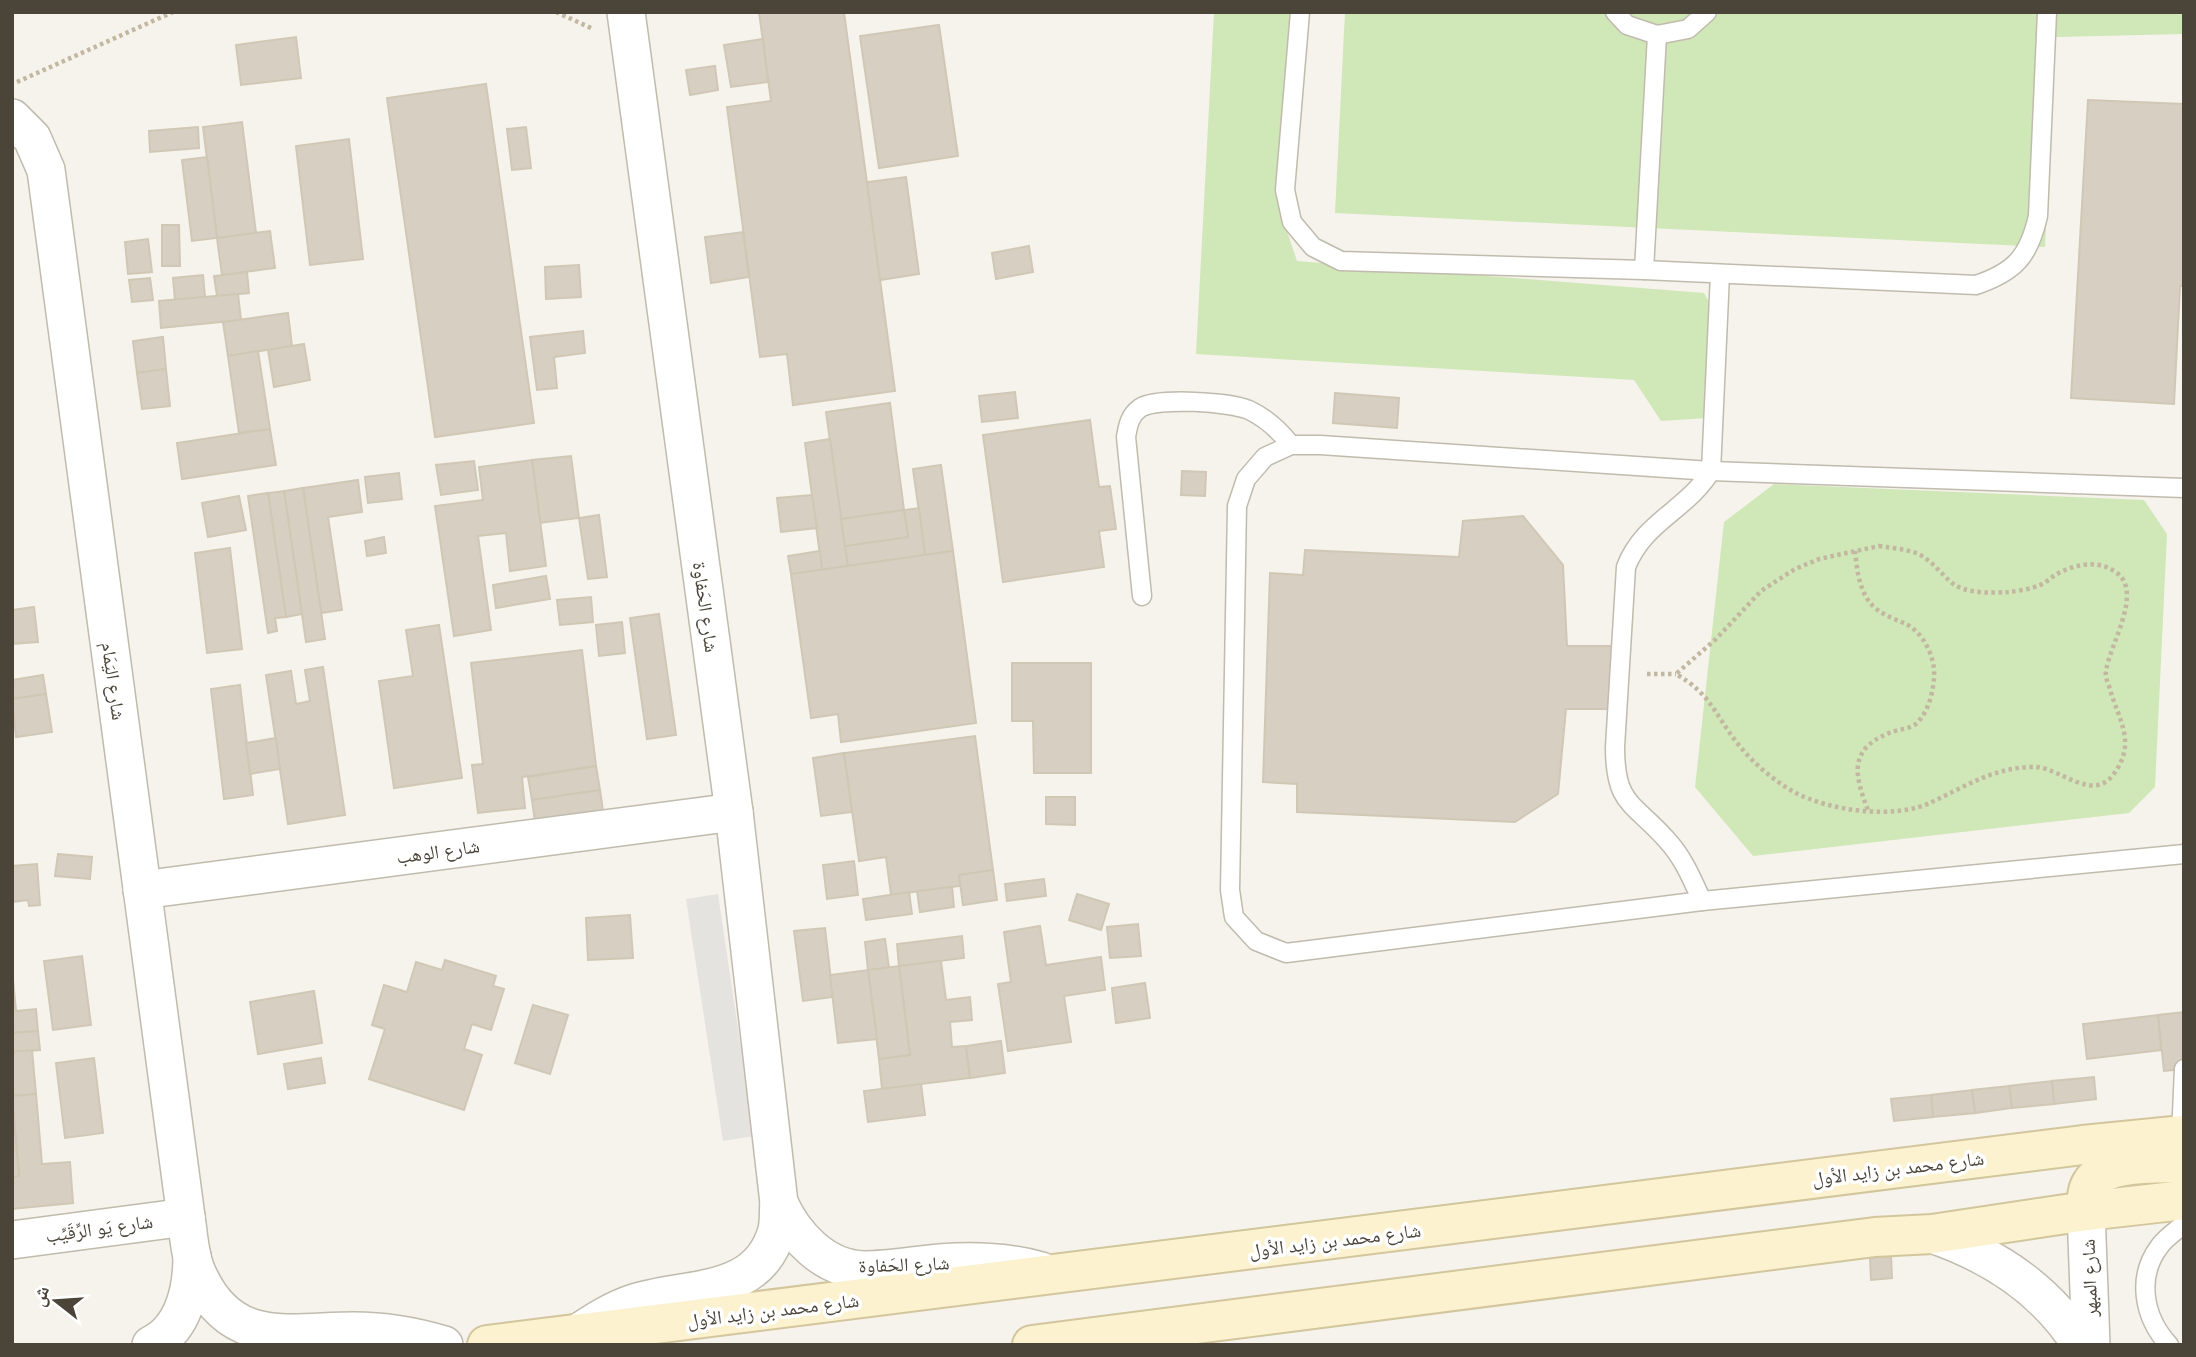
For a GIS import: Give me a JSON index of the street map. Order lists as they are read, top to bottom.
{
  "streets": {
    "main road": ["شارع محمد بن زايد الأول"],
    "street": [
      "شارع الحَفاوة",
      "شارع اليَمَام",
      "شارع الوهب",
      "شارع يَو الرِّقَيِّب",
      "شارع المبهر"
    ]
  },
  "crossings": [
    ["شارع الحَفاوة", "شارع الوهب"],
    ["شارع الحَفاوة", "شارع محمد بن زايد الأول"],
    ["شارع اليَمَام", "شارع الوهب"],
    ["شارع اليَمَام", "شارع يَو الرِّقَيِّب"]
  ],
  "north": "left"
}
